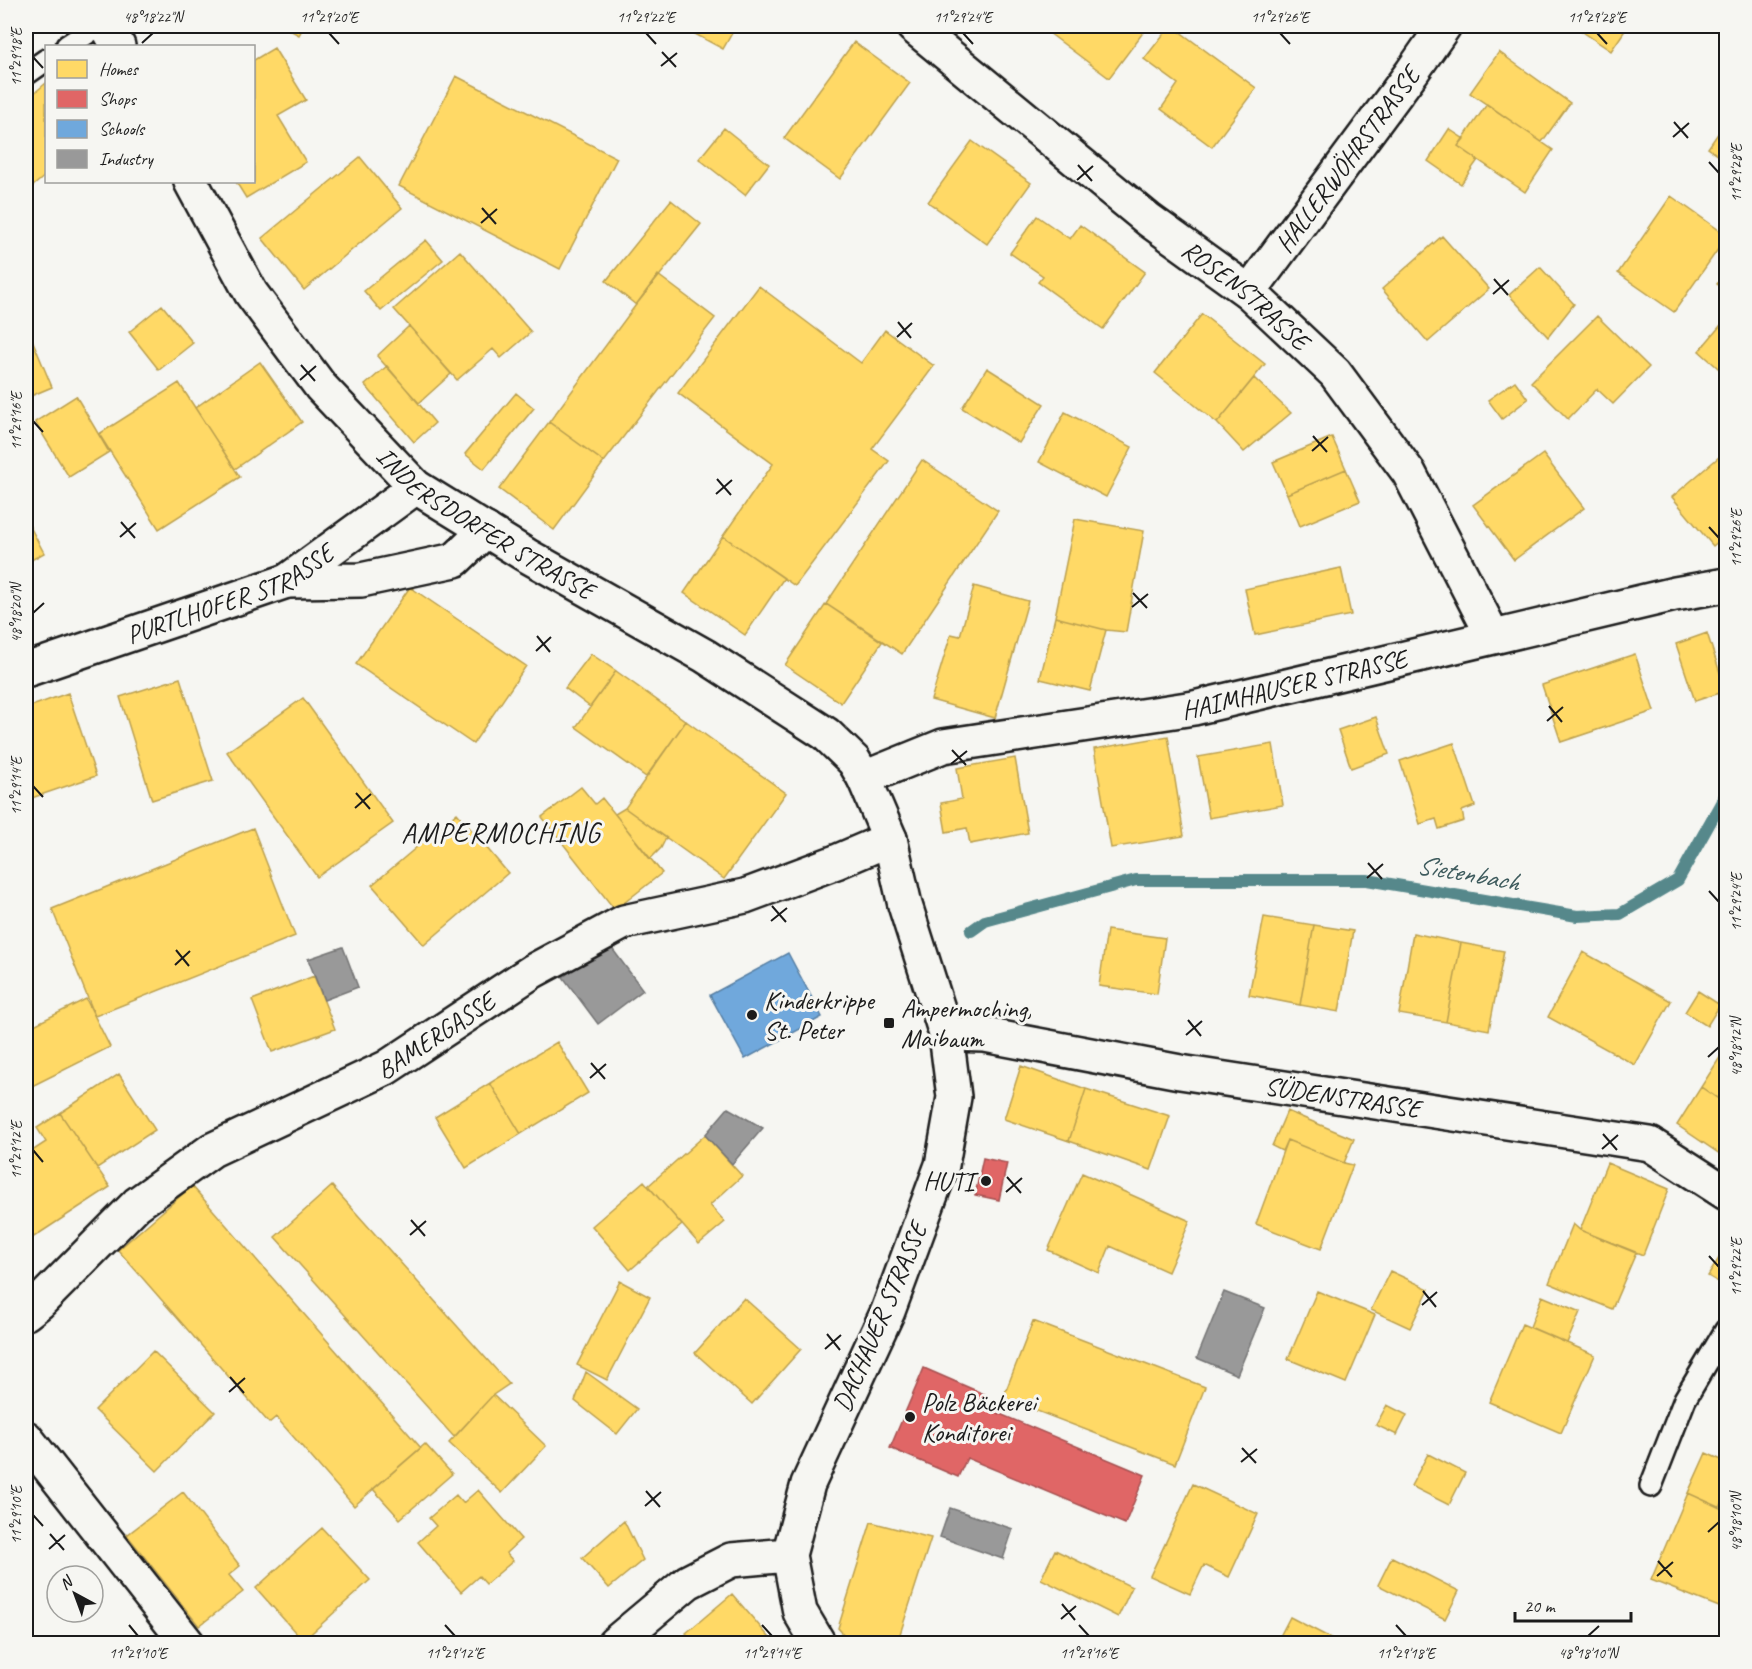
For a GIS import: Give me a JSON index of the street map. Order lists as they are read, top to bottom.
{
  "streets": {
    "street": [
      "HALLERWÖHRSTRASSE",
      "ROSENSTRASSE",
      "INDERSDORFER STRASSE",
      "PURTLHOFER STRASSE",
      "HAIMHAUSER STRASSE",
      "BAMERGASSE",
      "SÜDENSTRASSE",
      "DACHAUER STRASSE"
    ]
  },
  "crossings": [
    ["HALLERWÖHRSTRASSE", "ROSENSTRASSE"],
    ["ROSENSTRASSE", "HAIMHAUSER STRASSE"],
    ["INDERSDORFER STRASSE", "PURTLHOFER STRASSE"],
    ["INDERSDORFER STRASSE", "HAIMHAUSER STRASSE"],
    ["INDERSDORFER STRASSE", "DACHAUER STRASSE"],
    ["HAIMHAUSER STRASSE", "DACHAUER STRASSE"],
    ["BAMERGASSE", "DACHAUER STRASSE"],
    ["SÜDENSTRASSE", "DACHAUER STRASSE"]
  ],
  "districts": ["AMPERMOCHING"],
  "water": ["Sietenbach"],
  "places": {
    "other": ["Kinderkrippe St. Peter", "HUTI", "Polz Bäckerei Konditorei"],
    "transit": ["Ampermoching, Maibaum"]
  },
  "legend": [
    "Homes",
    "Shops",
    "Schools",
    "Industry"
  ],
  "scale_bar": "20 m",
  "north": "top left",
  "coordinates": [
    "48°18'22\"N",
    "11°29'20\"E",
    "11°29'22\"E",
    "11°29'24\"E",
    "11°29'26\"E",
    "11°29'28\"E",
    "11°29'18\"E",
    "11°29'16\"E",
    "48°18'20\"N",
    "11°29'14\"E",
    "48°18'12\"N",
    "11°29'12\"E",
    "11°29'10\"E",
    "48°18'10\"N"
  ]
}
